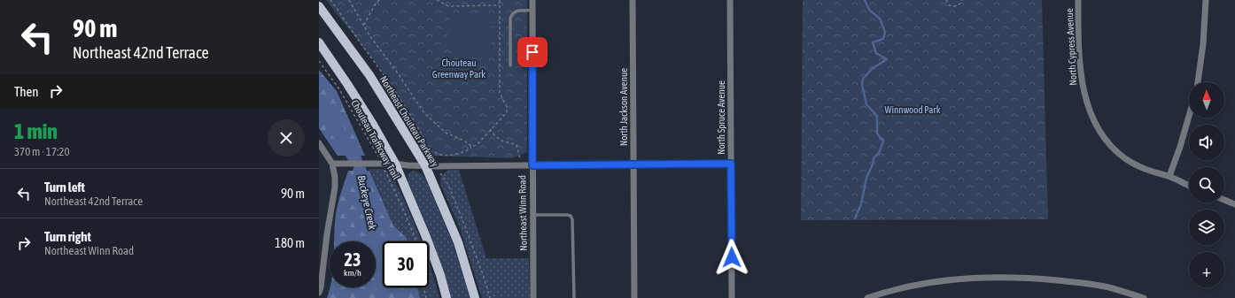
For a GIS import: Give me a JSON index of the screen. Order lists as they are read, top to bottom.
{
  "streets": {
    "main road": ["Northeast Chouteau Parkway"],
    "street": [
      "North Cypress Avenue",
      "North Jackson Avenue",
      "North Spruce Avenue",
      "Northeast Winn Road"
    ],
    "path": ["Chouteau Trafficway Trail"]
  },
  "water": ["Buckeye Creek"],
  "parks": ["Chouteau Greenway Park", "Winnwood Park"],
  "north": "top",
  "page": {
    "turn": ["90 m", "Northeast 42nd Terrace"],
    "then": "Then",
    "map_buttons": "+",
    "heading": ["1 min", "370 m · 17:20"],
    "list": [
      {
        "name": "Turn left",
        "note": "Northeast 42nd Terrace",
        "value": "90 m"
      },
      {
        "name": "Turn right",
        "note": "Northeast Winn Road",
        "value": "180 m"
      }
    ],
    "speed": "23 km/h",
    "limit": "30"
  }
}
